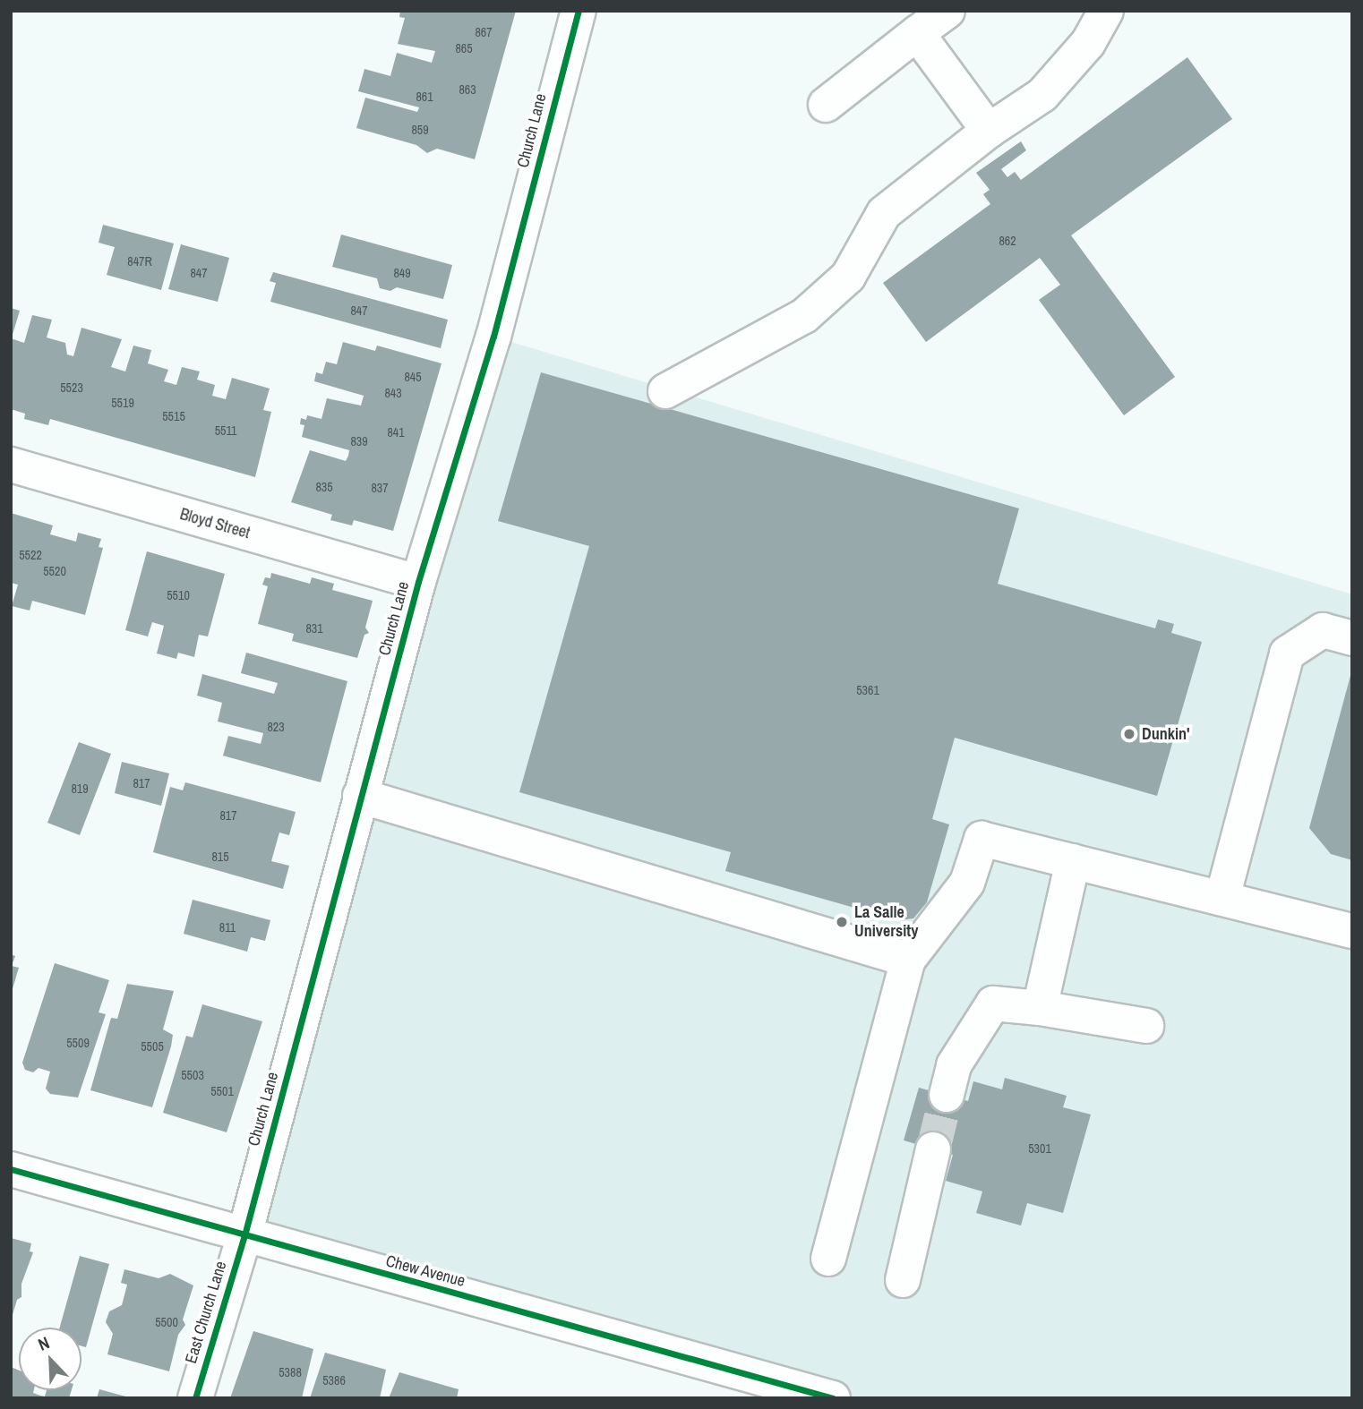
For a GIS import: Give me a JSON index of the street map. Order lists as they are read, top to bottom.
{
  "streets": {
    "street": [
      "Church Lane",
      "Bloyd Street",
      "Chew Avenue",
      "East Church Lane"
    ]
  },
  "crossings": [
    ["Church Lane", "Bloyd Street"],
    ["Church Lane", "Chew Avenue"],
    ["Church Lane", "East Church Lane"],
    ["Chew Avenue", "East Church Lane"]
  ],
  "places": ["Dunkin'", "La Salle University"],
  "house_numbers": [
    "867",
    "865",
    "863",
    "861",
    "859",
    "862",
    "847R",
    "847",
    "849",
    "847",
    "845",
    "5523",
    "843",
    "5519",
    "5515",
    "5511",
    "841",
    "839",
    "835",
    "837",
    "5522",
    "5520",
    "5510",
    "831",
    "5361",
    "823",
    "817",
    "819",
    "817",
    "815",
    "811",
    "5509",
    "5505",
    "5503",
    "5501",
    "5301",
    "5500",
    "5388",
    "5386"
  ],
  "north": "top left"
}
